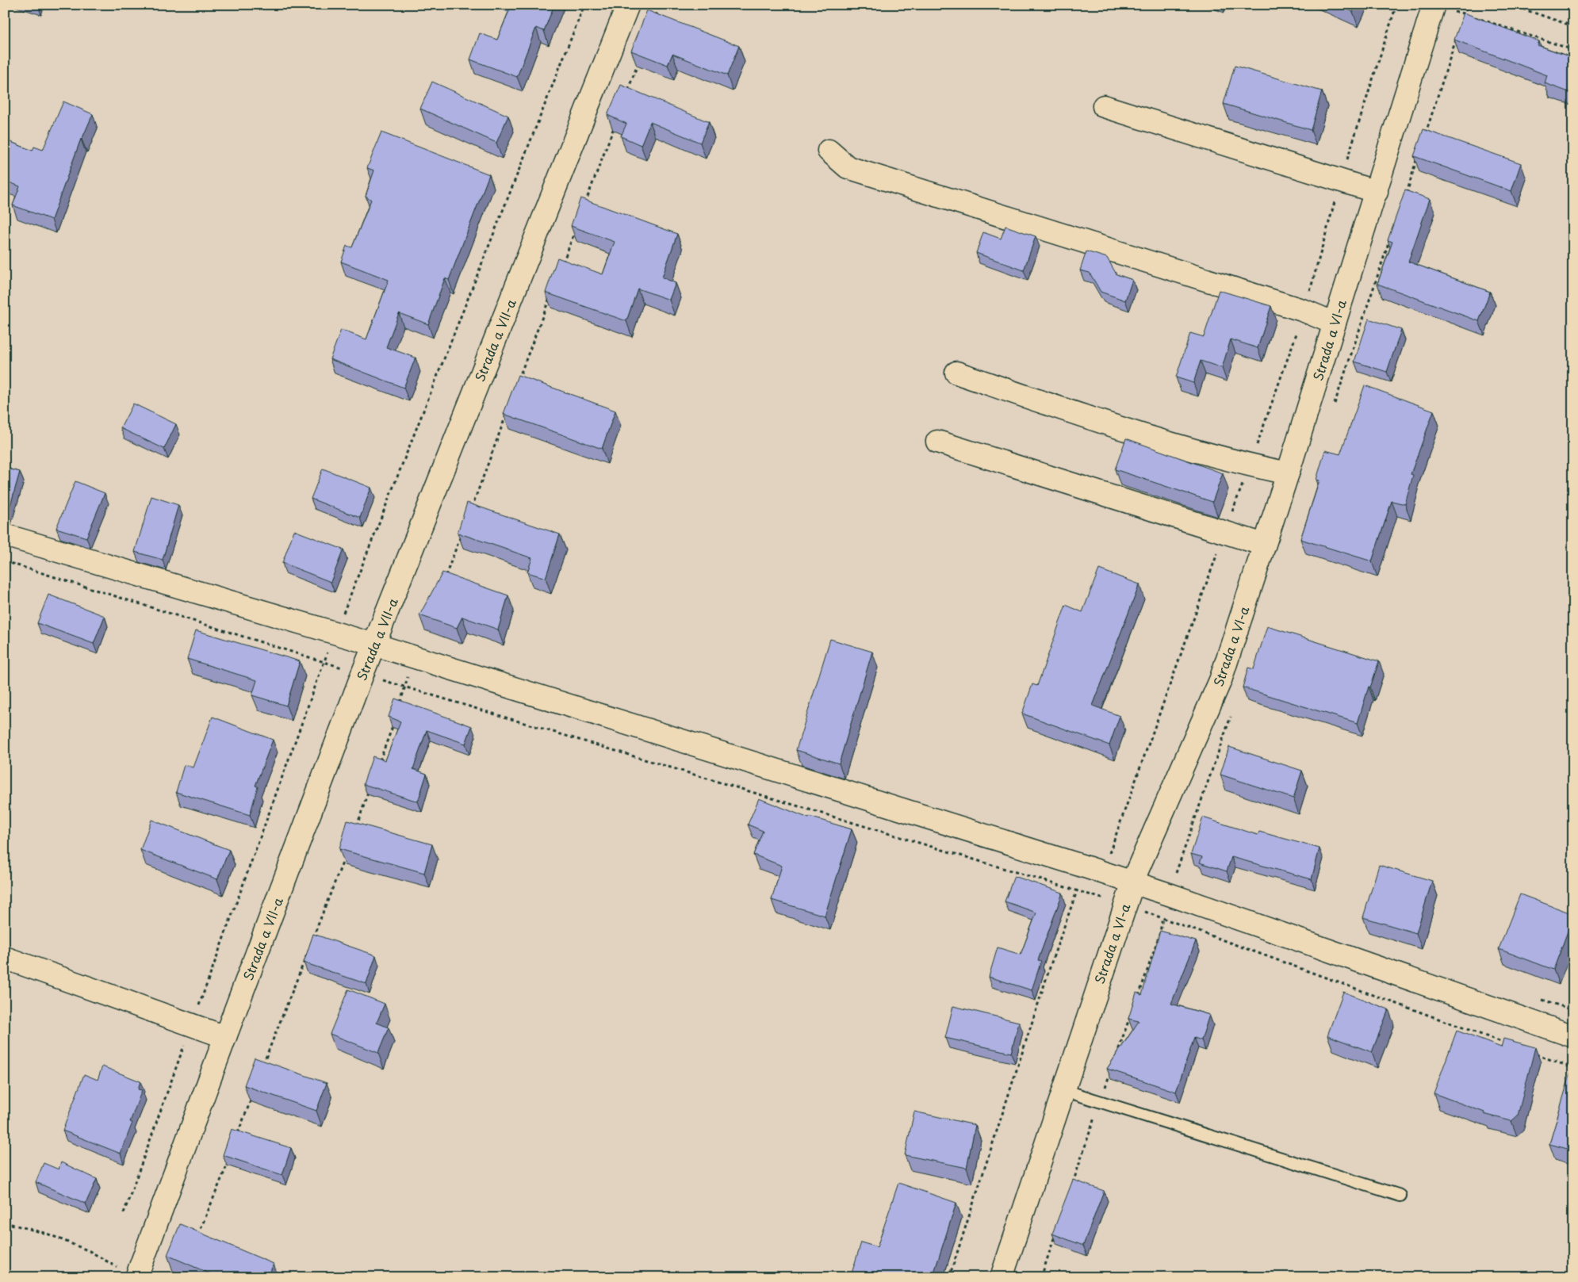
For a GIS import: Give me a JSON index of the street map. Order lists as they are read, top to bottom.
{
  "streets": {
    "street": ["Strada a VII-a", "Strada a VI-a"]
  }
}
